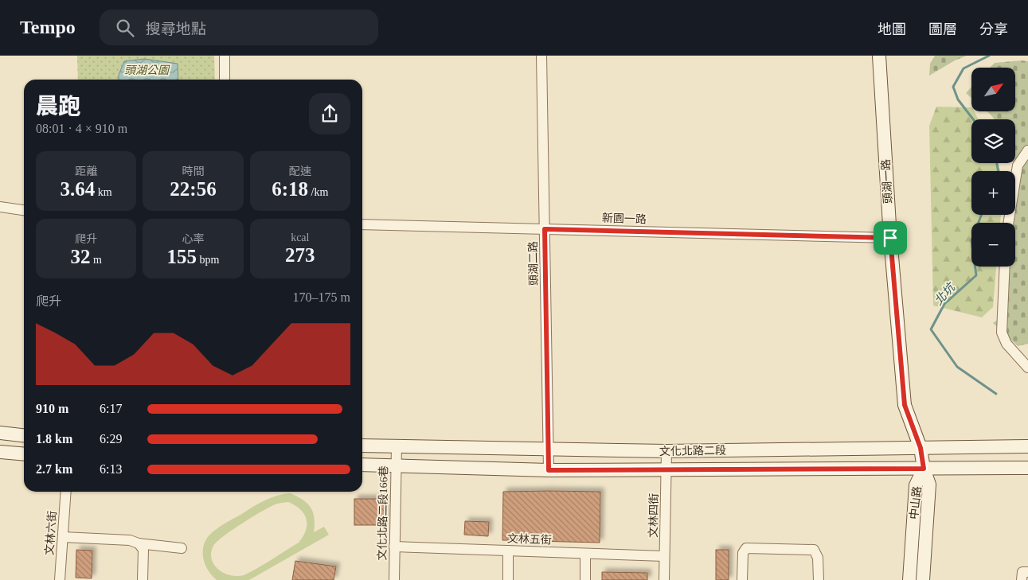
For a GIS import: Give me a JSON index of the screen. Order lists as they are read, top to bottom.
{
  "streets": {
    "street": [
      "頭湖一路",
      "新園一路",
      "頭湖二路",
      "文化北路二段",
      "中山路",
      "文化北路二段166巷",
      "文林四街",
      "文林六街",
      "文林五街"
    ]
  },
  "crossings": [
    ["頭湖一路", "新園一路"],
    ["頭湖一路", "文化北路二段"],
    ["頭湖一路", "中山路"],
    ["新園一路", "頭湖二路"],
    ["頭湖二路", "文化北路二段"],
    ["文化北路二段", "中山路"],
    ["文化北路二段", "文化北路二段166巷"],
    ["文化北路二段", "文林四街"],
    ["文化北路二段166巷", "文林五街"],
    ["文林四街", "文林五街"]
  ],
  "water": ["北坑"],
  "parks": ["頭湖公園"],
  "north": "top right",
  "page": {
    "header": "Tempo",
    "search": "搜尋地點",
    "nav": ["地圖", "圖層", "分享"],
    "map_buttons": ["+", "−"],
    "heading": ["晨跑", "08:01 · 4 × 910 m"],
    "stats": [
      ["距離", "3.64 km"],
      ["時間", "22:56"],
      ["配速", "6:18 /km"],
      ["爬升", "32 m"],
      ["心率", "155 bpm"],
      ["kcal", "273"]
    ],
    "chart": ["爬升", "170–175 m"],
    "list": [
      {
        "name": "910 m",
        "note": "6:17"
      },
      {
        "name": "1.8 km",
        "note": "6:29"
      },
      {
        "name": "2.7 km",
        "note": "6:13"
      }
    ]
  }
}
